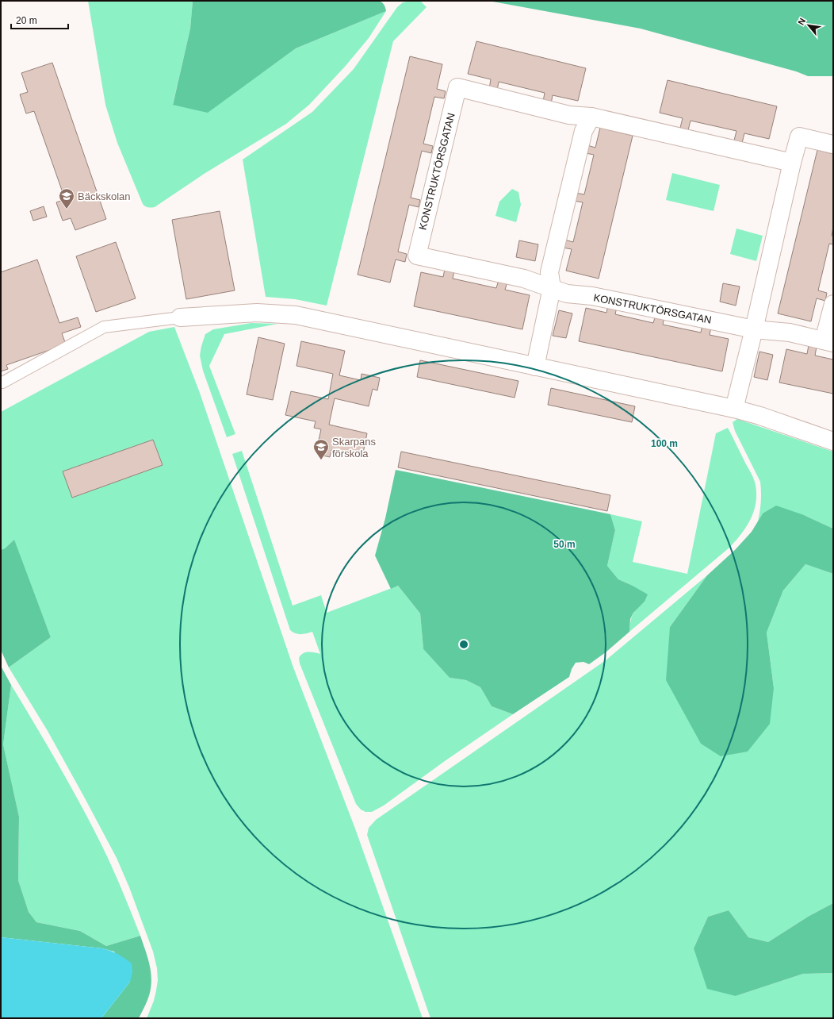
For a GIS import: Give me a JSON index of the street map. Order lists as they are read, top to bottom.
{
  "streets": {
    "street": ["KONSTRUKTÖRSGATAN"]
  },
  "places": {
    "school or university": ["Bäckskolan", "Skarpans förskola"]
  },
  "scale_bar": "20 m",
  "north": "top left",
  "rings": ["100 m", "50 m"]
}
